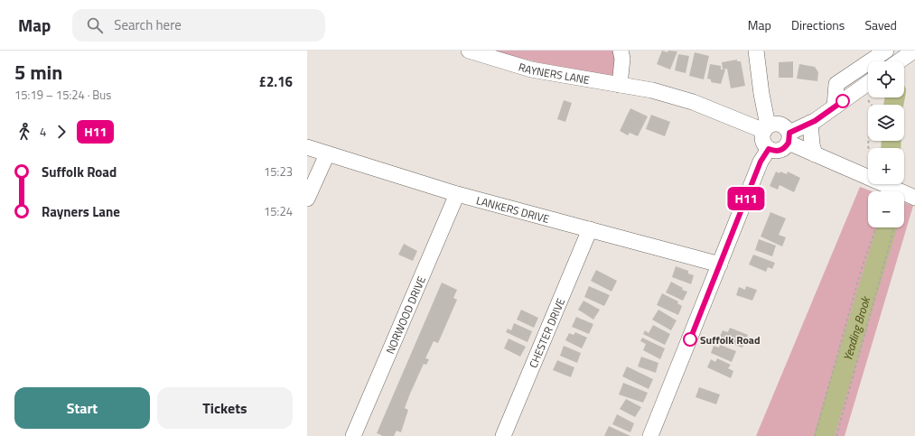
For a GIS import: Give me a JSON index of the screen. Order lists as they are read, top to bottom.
{
  "streets": {
    "street": [
      "RAYNERS LANE",
      "LANKERS DRIVE",
      "NORWOOD DRIVE",
      "CHESTER DRIVE"
    ]
  },
  "crossings": [
    ["LANKERS DRIVE", "NORWOOD DRIVE"],
    ["LANKERS DRIVE", "CHESTER DRIVE"]
  ],
  "water": ["Yeading Brook"],
  "places": ["Suffolk Road"],
  "lines": ["bus line H11"],
  "page": {
    "header": "Map",
    "search": "Search here",
    "nav": ["Map", "Directions", "Saved"],
    "heading": ["5 min", "15:19 – 15:24 · Bus", "£2.16"],
    "on_map": "H11",
    "map_buttons": ["+", "−"],
    "legs": ["4", "H11"],
    "list": [
      {
        "name": "Suffolk Road",
        "value": "15:23"
      },
      {
        "name": "Rayners Lane",
        "value": "15:24"
      }
    ],
    "buttons": ["Start", "Tickets"]
  }
}
